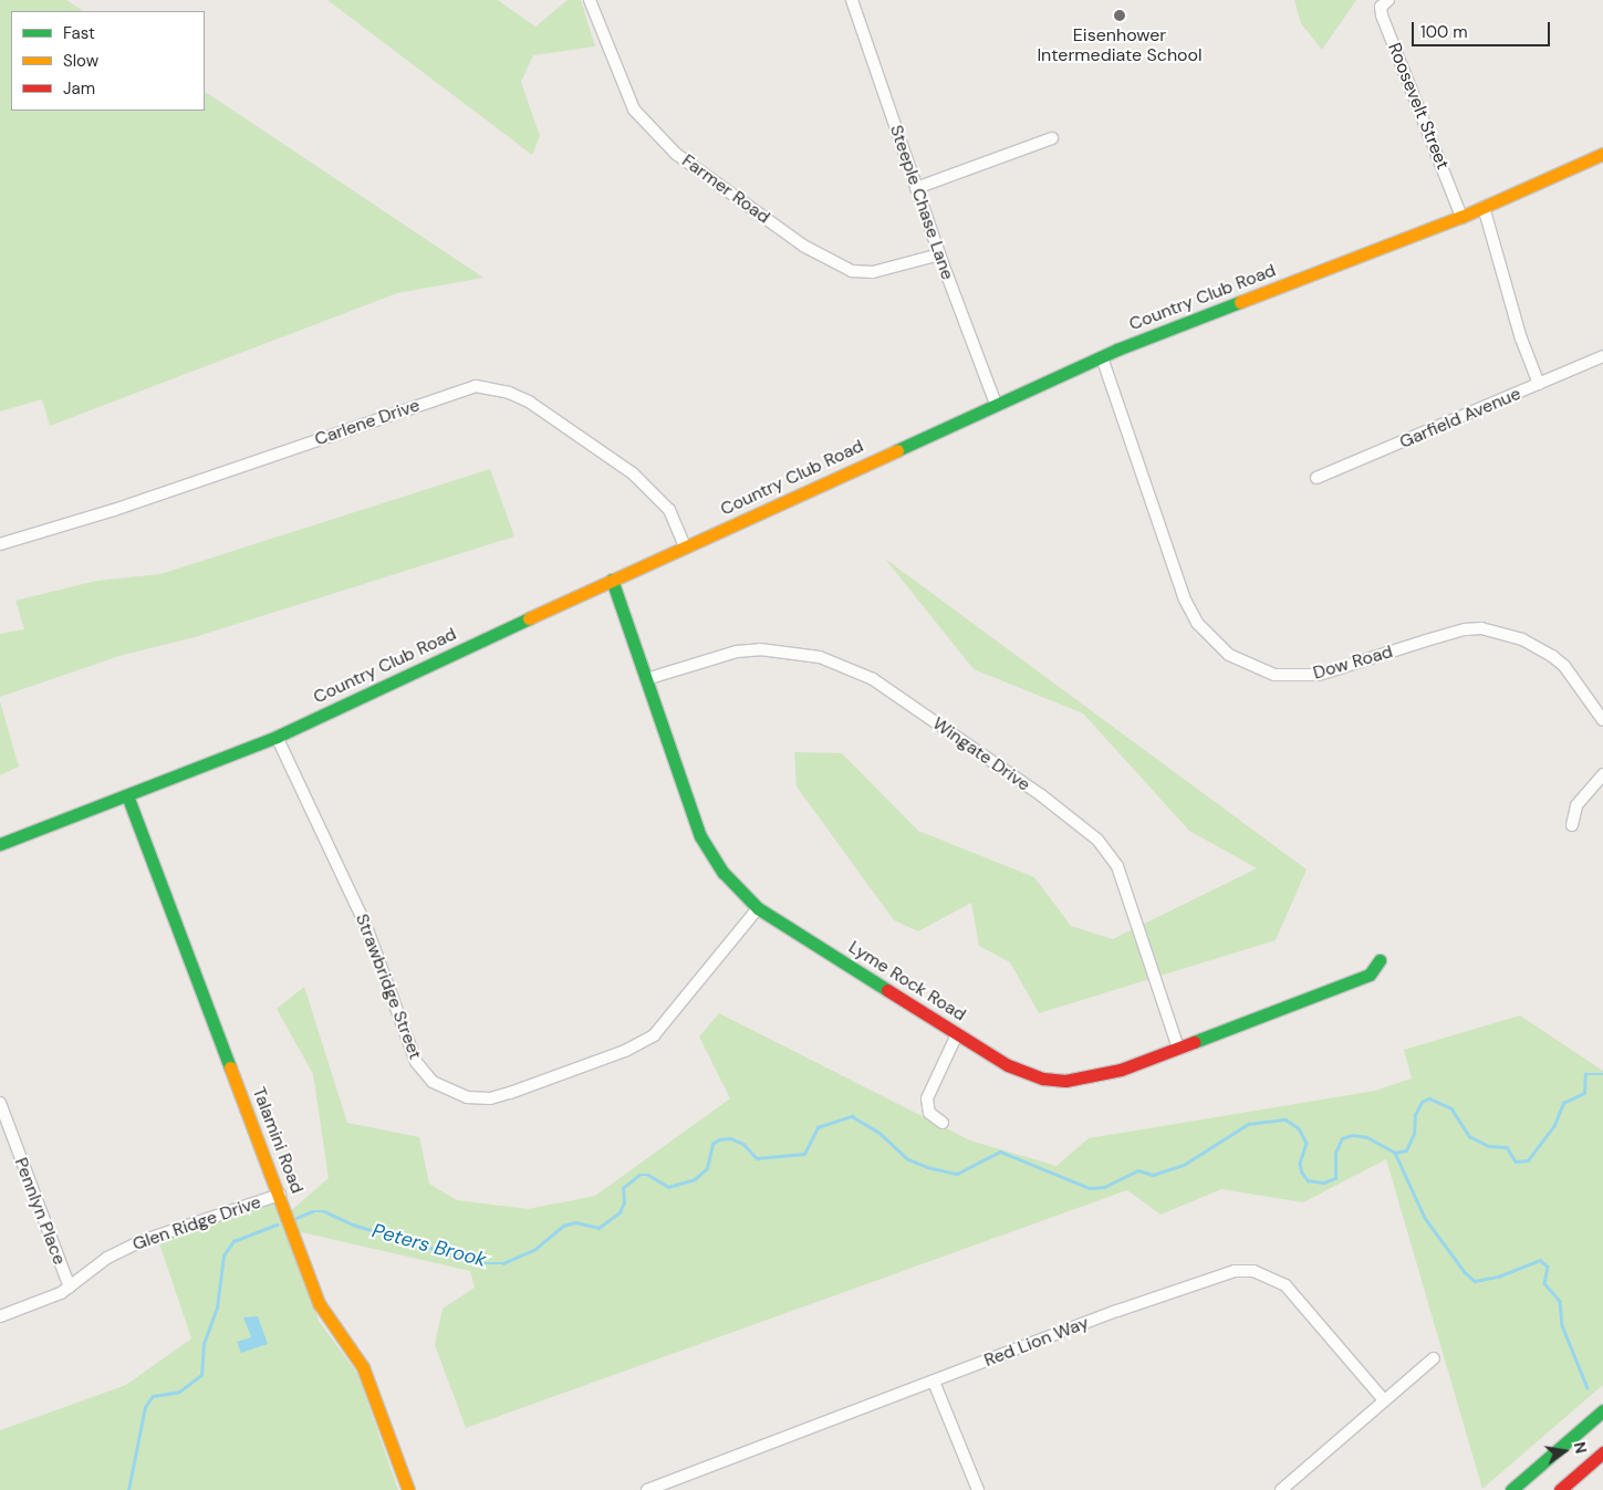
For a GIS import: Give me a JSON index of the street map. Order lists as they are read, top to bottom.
{
  "streets": {
    "main road": ["Country Club Road", "Lyme Rock Road", "Talamini Road"],
    "street": [
      "Roosevelt Street",
      "Farmer Road",
      "Steeple Chase Lane",
      "Garfield Avenue",
      "Carlene Drive",
      "Dow Road",
      "Wingate Drive",
      "Strawbridge Street",
      "Pennlyn Place",
      "Glen Ridge Drive",
      "Red Lion Way"
    ]
  },
  "crossings": [
    ["Roosevelt Street", "Country Club Road"],
    ["Farmer Road", "Steeple Chase Lane"],
    ["Steeple Chase Lane", "Country Club Road"],
    ["Country Club Road", "Carlene Drive"],
    ["Country Club Road", "Dow Road"],
    ["Country Club Road", "Lyme Rock Road"],
    ["Country Club Road", "Strawbridge Street"],
    ["Country Club Road", "Talamini Road"],
    ["Wingate Drive", "Lyme Rock Road"],
    ["Lyme Rock Road", "Strawbridge Street"],
    ["Talamini Road", "Glen Ridge Drive"],
    ["Pennlyn Place", "Glen Ridge Drive"]
  ],
  "water": ["Peters Brook"],
  "places": ["Eisenhower Intermediate School"],
  "legend": ["Fast", "Slow", "Jam"],
  "scale_bar": "100 m",
  "north": "right"
}
